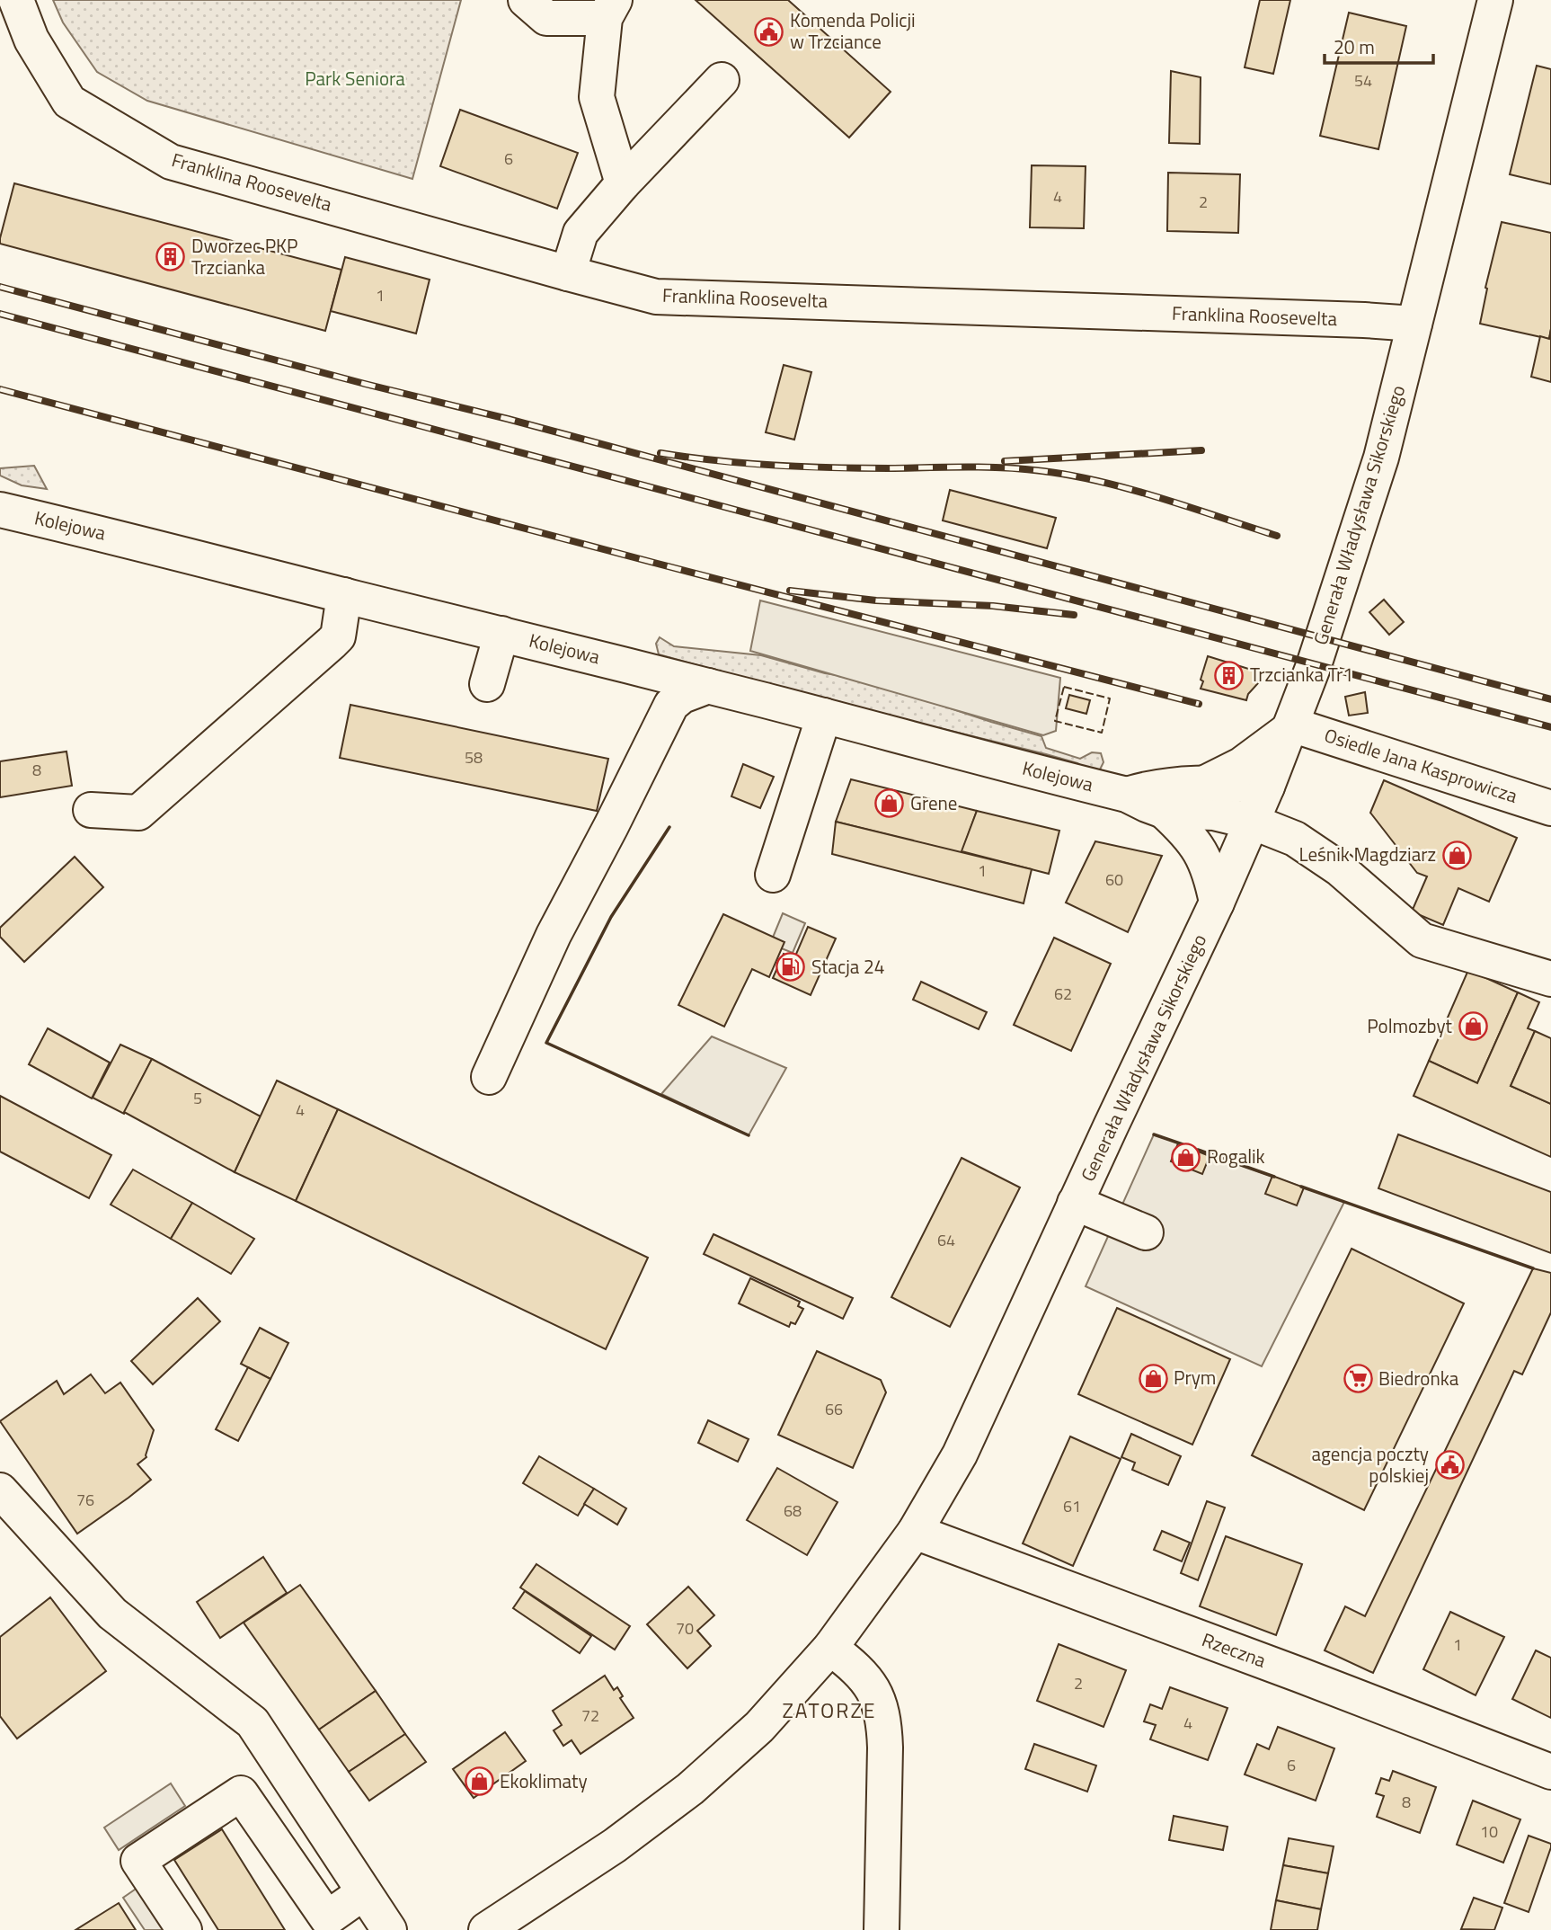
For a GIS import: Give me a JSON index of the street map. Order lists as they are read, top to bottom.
{
  "streets": {
    "street": [
      "Franklina Roosevelta",
      "Generała Władysława Sikorskiego",
      "Kolejowa",
      "Osiedle Jana Kasprowicza",
      "Rzeczna"
    ]
  },
  "crossings": [
    ["Franklina Roosevelta", "Generała Władysława Sikorskiego"],
    ["Generała Władysława Sikorskiego", "Kolejowa"],
    ["Generała Władysława Sikorskiego", "Osiedle Jana Kasprowicza"],
    ["Generała Władysława Sikorskiego", "Rzeczna"]
  ],
  "districts": ["ZATORZE"],
  "parks": ["Park Seniora"],
  "places": {
    "public building": ["Komenda Policji w Trzciance", "agencja poczty polskiej"],
    "building": ["Dworzec PKP Trzcianka", "Trzcianka Tr1"],
    "shop": [
      "Grene",
      "Leśnik Magdziarz",
      "Polmozbyt",
      "Rogalik",
      "Prym",
      "Ekoklimaty"
    ],
    "fuel station": ["Stacja 24"],
    "supermarket": ["Biedronka"]
  },
  "house_numbers": [
    "54",
    "6",
    "4",
    "2",
    "1",
    "58",
    "8",
    "1",
    "60",
    "62",
    "5",
    "4",
    "64",
    "66",
    "76",
    "61",
    "68",
    "70",
    "1",
    "2",
    "72",
    "4",
    "6",
    "8",
    "10"
  ],
  "scale_bar": "20 m"
}
